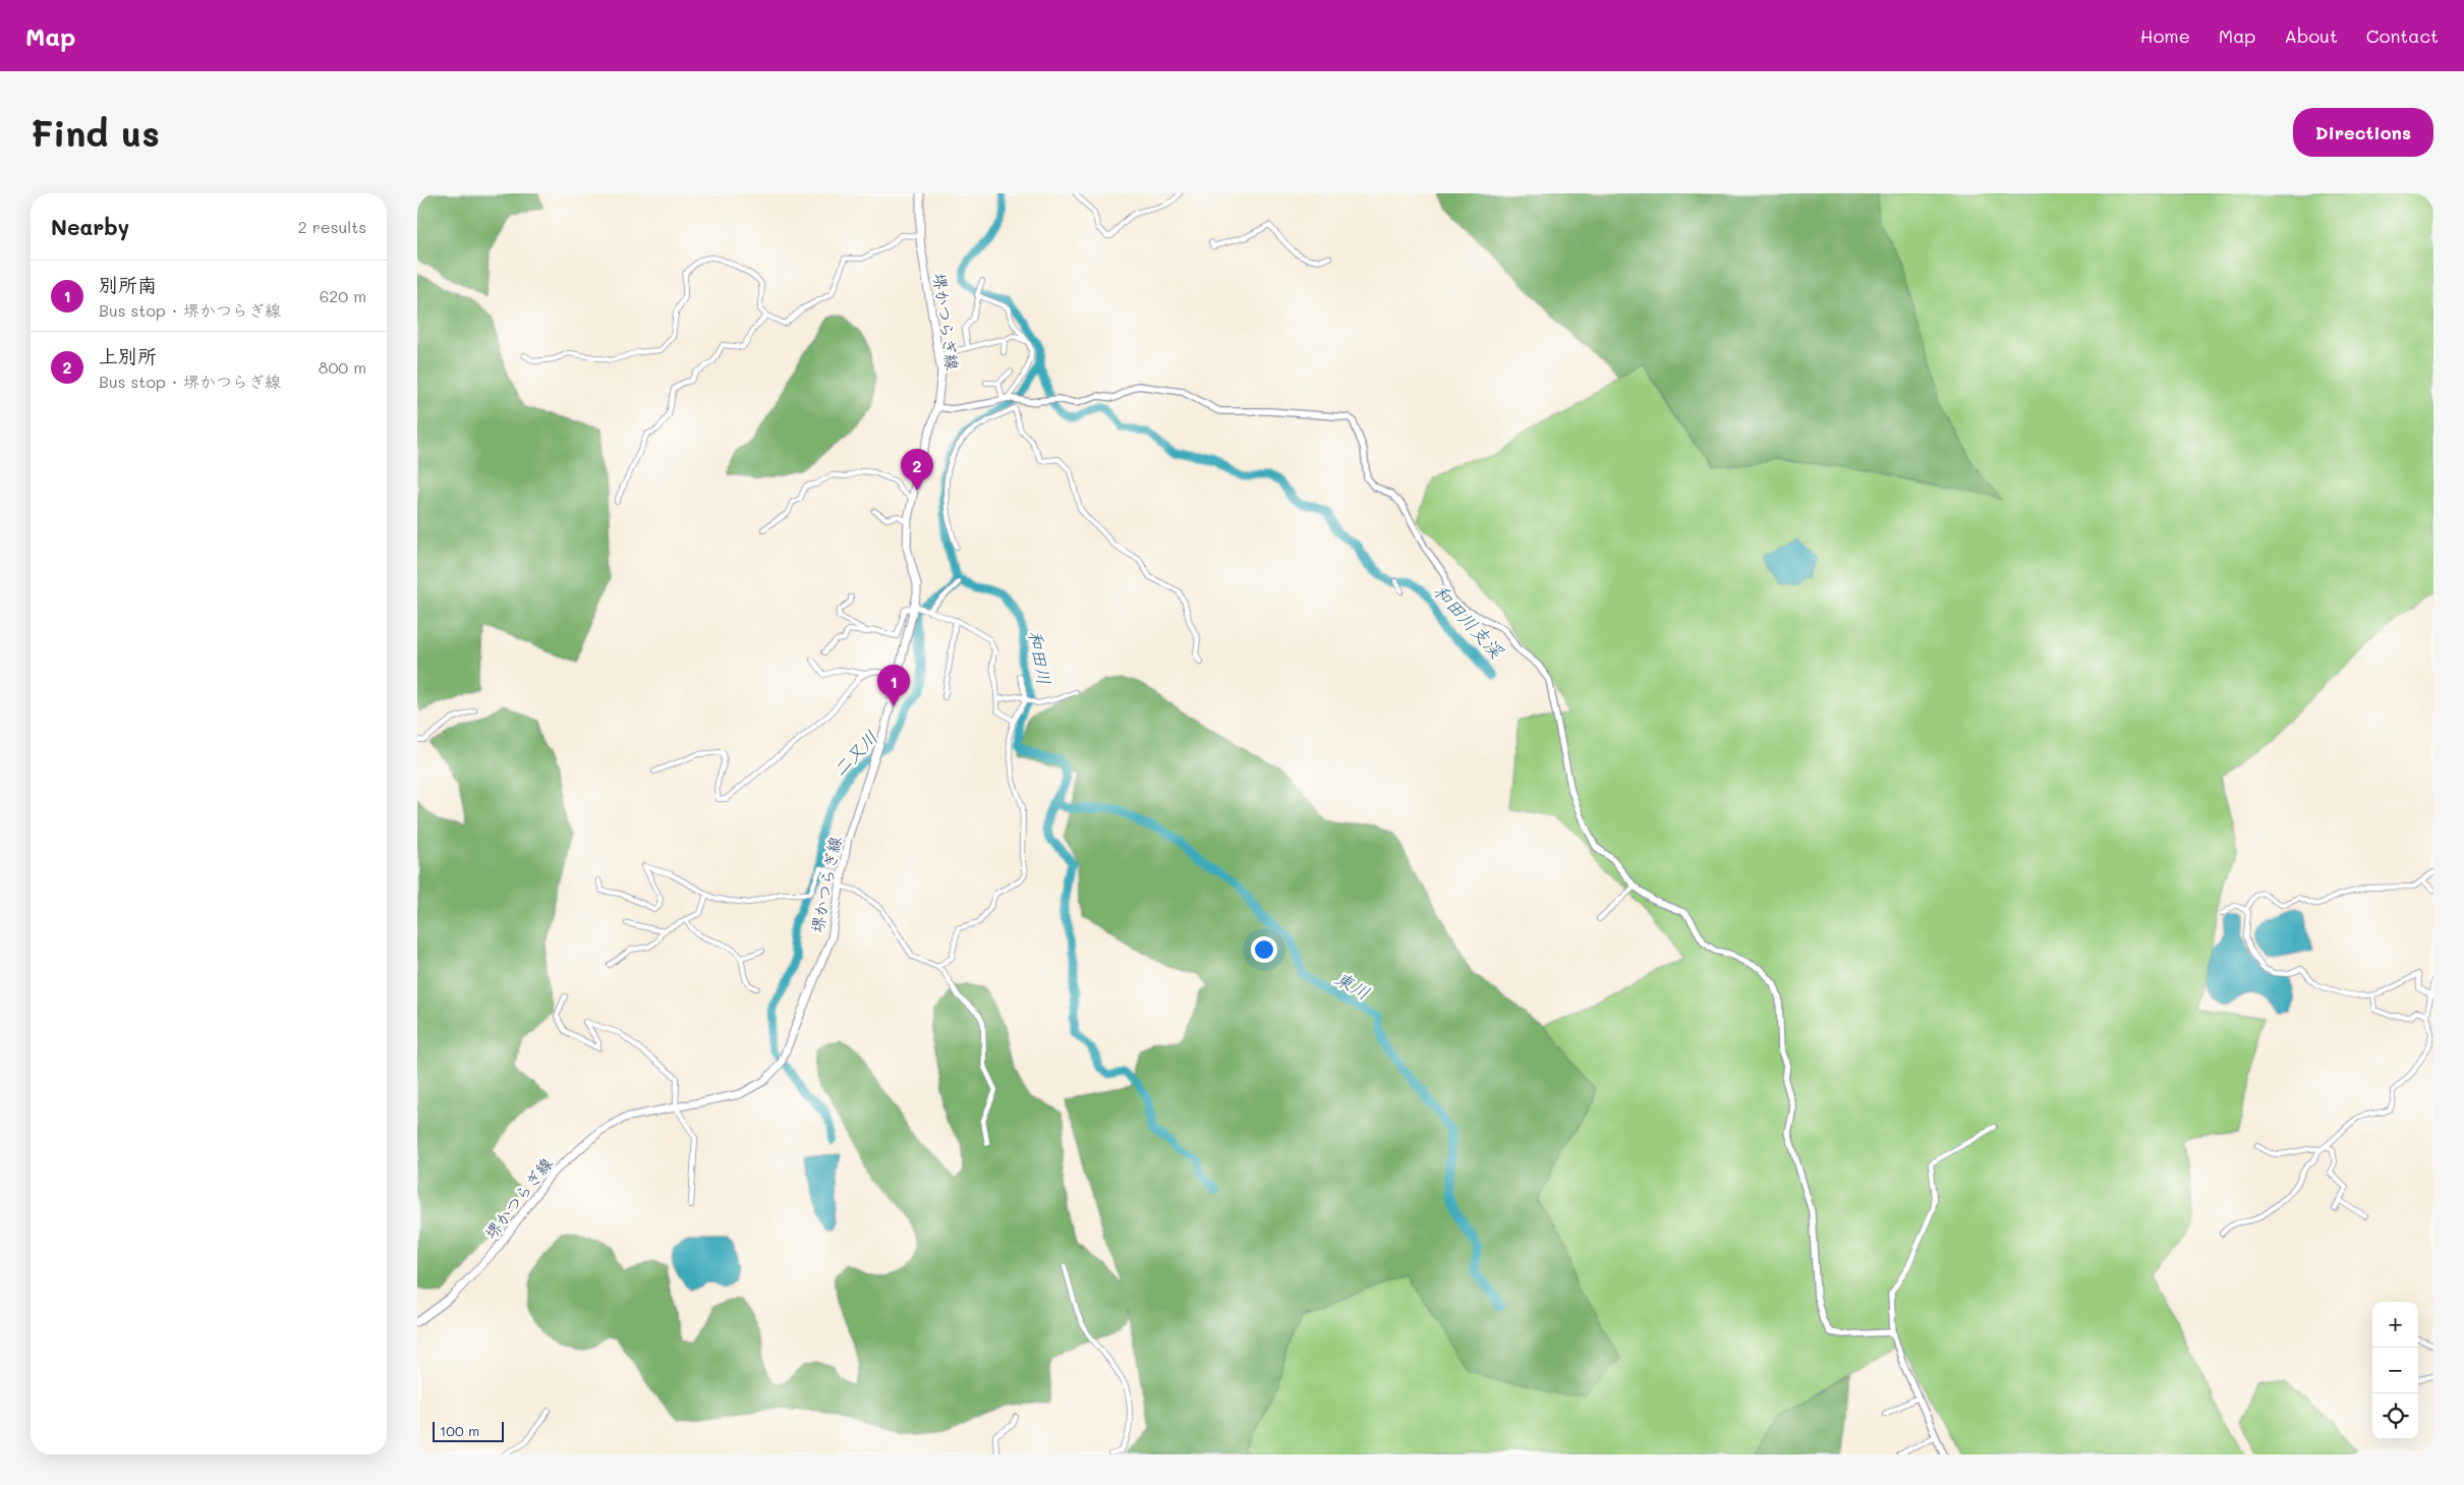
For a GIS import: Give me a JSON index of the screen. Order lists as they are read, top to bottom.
{
  "streets": {
    "main road": ["堺かつらぎ線"]
  },
  "water": [
    "和田川支渓",
    "和田川",
    "二又川",
    "東川"
  ],
  "scale_bar": "100 m",
  "page": {
    "header": "Map",
    "nav": [
      "Home",
      "Map",
      "About",
      "Contact"
    ],
    "buttons": "Directions",
    "title": "Find us",
    "heading": ["Nearby", "2 results"],
    "list": [
      {
        "mark": "1",
        "name": "別所南",
        "note": "Bus stop · 堺かつらぎ線",
        "value": "620 m"
      },
      {
        "mark": "2",
        "name": "上別所",
        "note": "Bus stop · 堺かつらぎ線",
        "value": "800 m"
      }
    ],
    "pins": ["2", "1"],
    "map_buttons": ["+", "−"],
    "scale": "100 m"
  }
}
